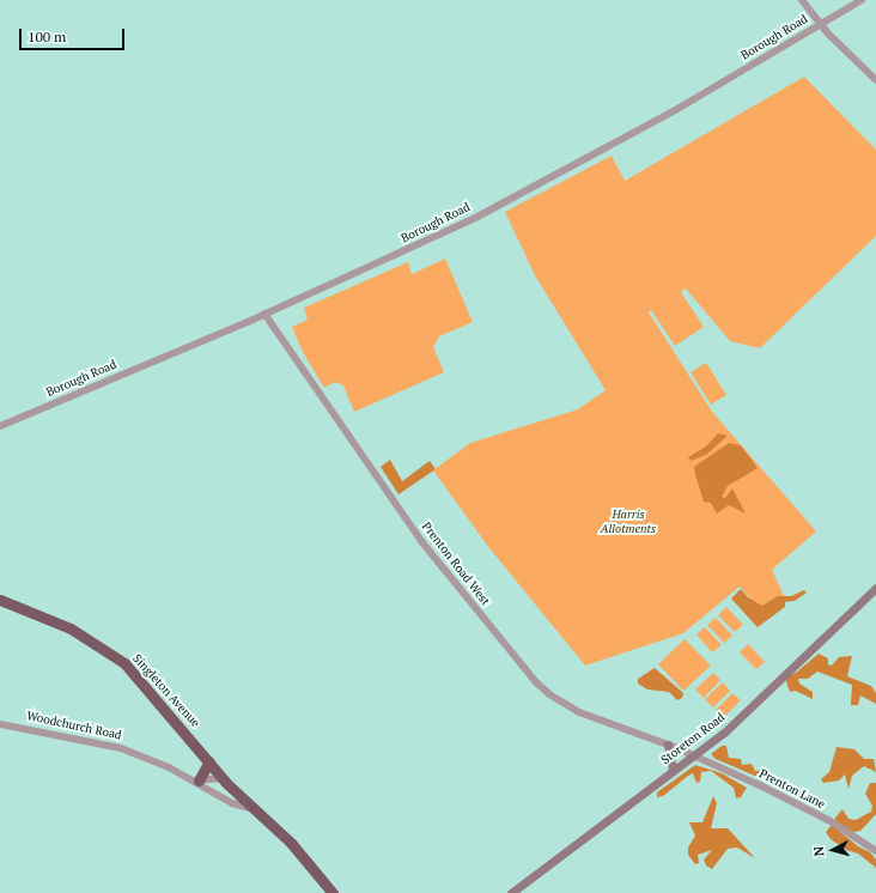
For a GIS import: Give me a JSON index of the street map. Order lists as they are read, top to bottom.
{
  "streets": {
    "highway": ["Singleton Avenue"],
    "main road": ["Storeton Road"],
    "street": [
      "Borough Road",
      "Prenton Road West",
      "Woodchurch Road",
      "Prenton Lane"
    ]
  },
  "crossings": [
    ["Borough Road", "Prenton Road West"],
    ["Prenton Road West", "Storeton Road"],
    ["Prenton Road West", "Prenton Lane"],
    ["Singleton Avenue", "Woodchurch Road"],
    ["Storeton Road", "Prenton Lane"]
  ],
  "parks": ["Harris Allotments"],
  "scale_bar": "100 m",
  "north": "left"
}
